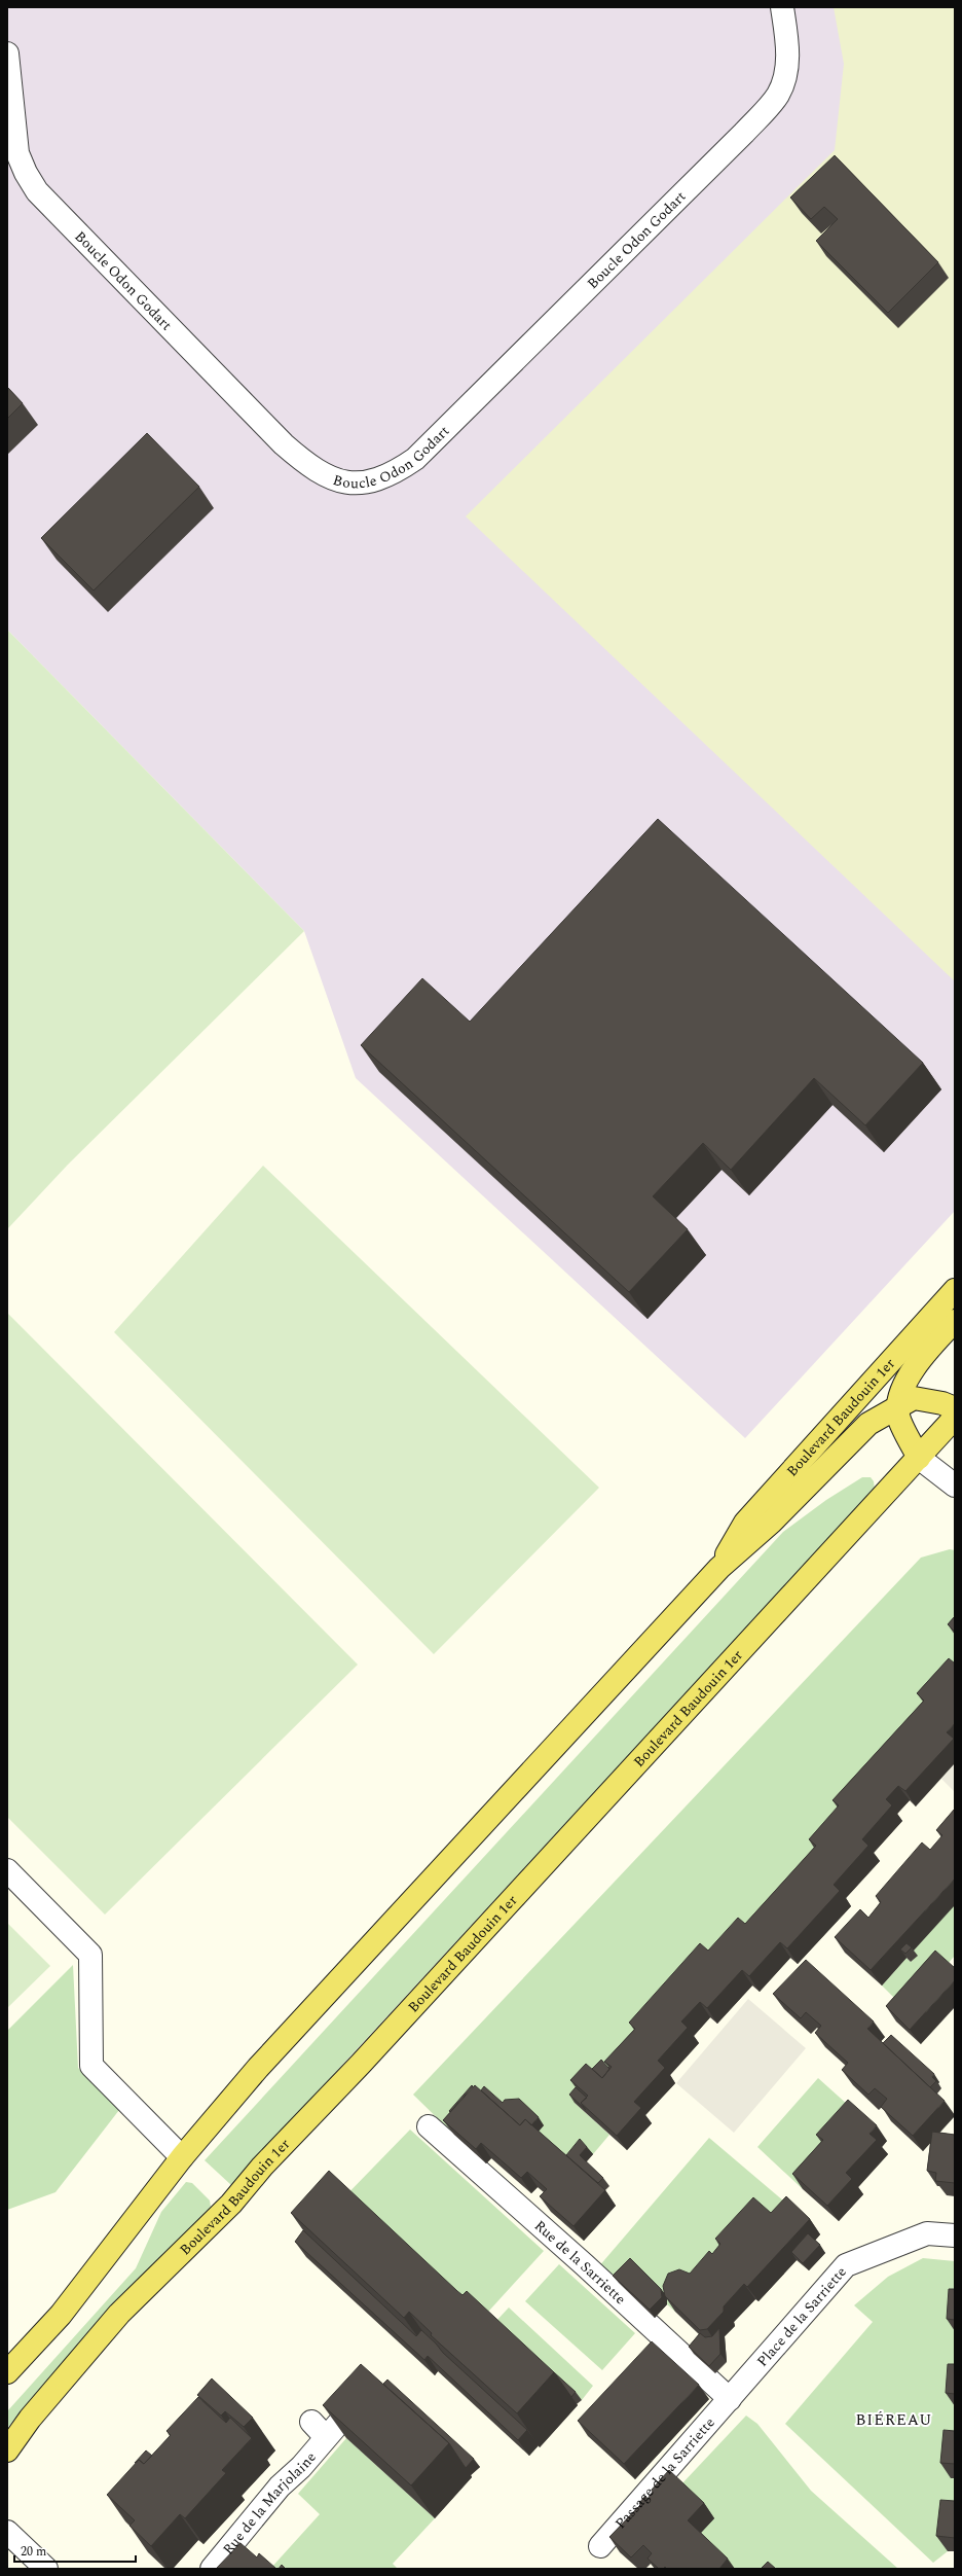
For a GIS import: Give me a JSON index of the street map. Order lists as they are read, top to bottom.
{
  "streets": {
    "main road": ["Boulevard Baudouin 1er"],
    "street": [
      "Boucle Odon Godart",
      "Rue de la Sarriette",
      "Place de la Sarriette",
      "Passage de la Sarriette",
      "Rue de la Marjolaine"
    ]
  },
  "crossings": [
    ["Rue de la Sarriette", "Place de la Sarriette"],
    ["Rue de la Sarriette", "Passage de la Sarriette"],
    ["Place de la Sarriette", "Passage de la Sarriette"]
  ],
  "districts": ["BIÉREAU"],
  "scale_bar": "20 m"
}
